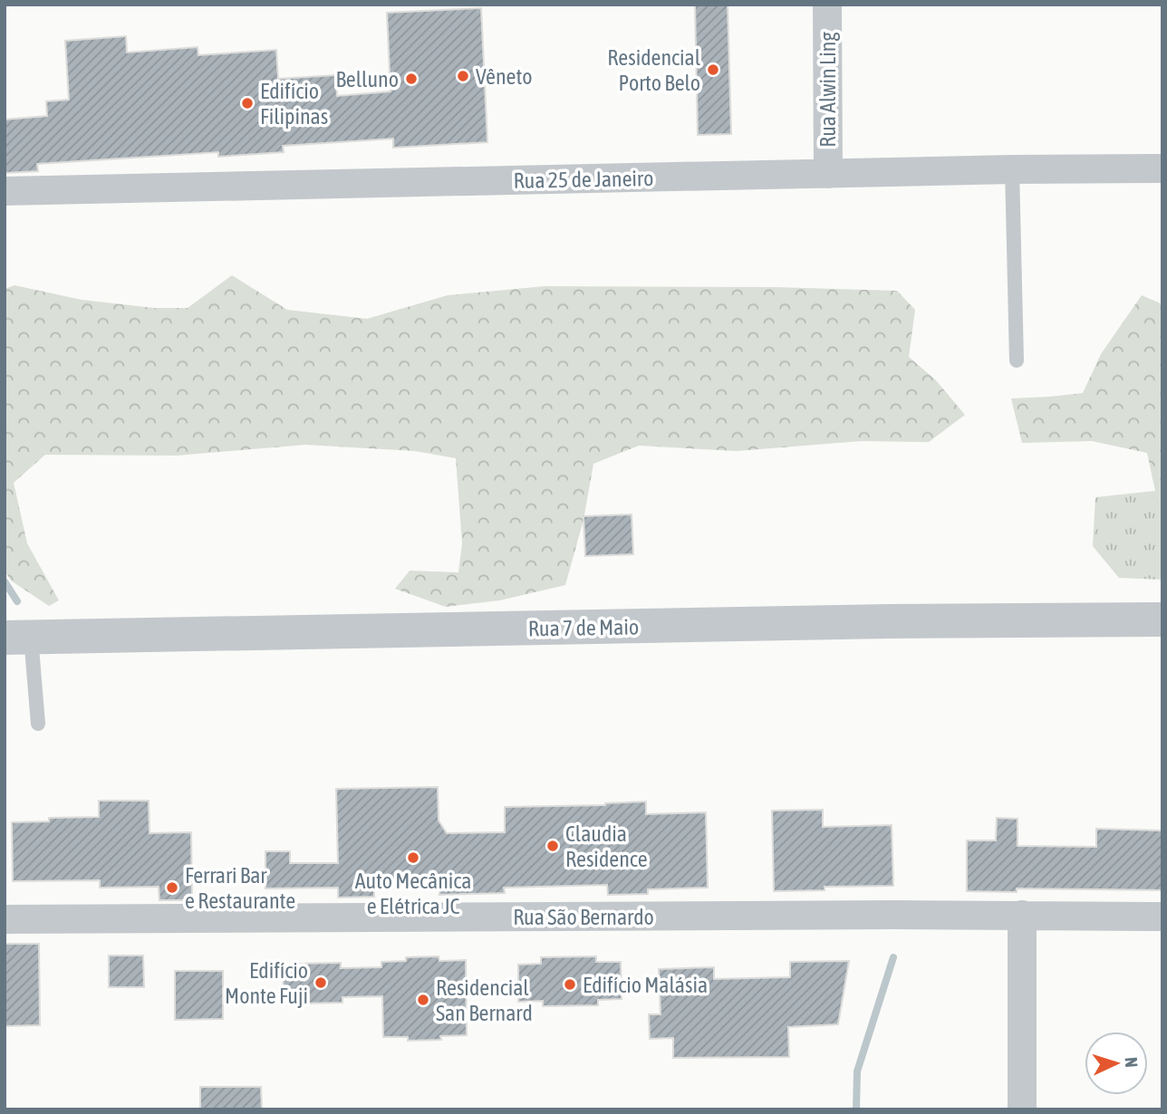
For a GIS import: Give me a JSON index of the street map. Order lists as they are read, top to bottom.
{
  "streets": {
    "street": [
      "Rua Alwin Ling",
      "Rua 25 de Janeiro",
      "Rua 7 de Maio",
      "Rua São Bernardo"
    ]
  },
  "crossings": [
    ["Rua Alwin Ling", "Rua 25 de Janeiro"]
  ],
  "places": [
    "Residencial Porto Belo",
    "Vêneto",
    "Belluno",
    "Edifício Filipinas",
    "Claudia Residence",
    "Auto Mecânica e Elétrica JC",
    "Ferrari Bar e Restaurante",
    "Edifício Monte Fuji",
    "Edifício Malásia",
    "Residencial San Bernard"
  ],
  "north": "right"
}
